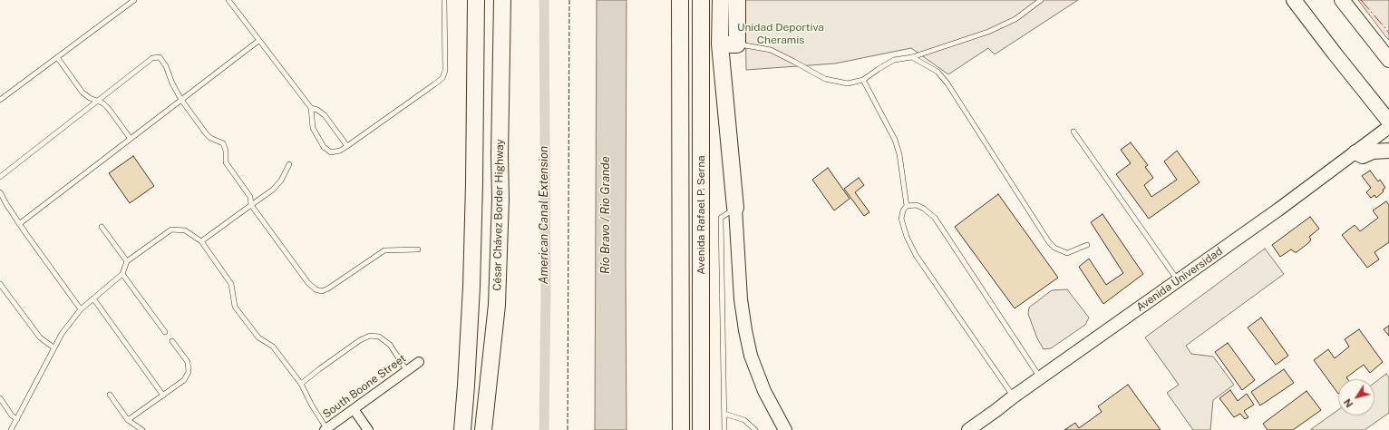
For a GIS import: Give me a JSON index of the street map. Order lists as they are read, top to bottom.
{
  "streets": {
    "highway": ["César Chávez Border Highway", "Avenida Rafael P. Serna"],
    "main road": ["Avenida Universidad"],
    "street": ["South Boone Street"]
  },
  "water": ["American Canal Extension", "Río Bravo / Rio Grande"],
  "parks": ["Unidad Deportiva Cheramis"],
  "north": "bottom left"
}
